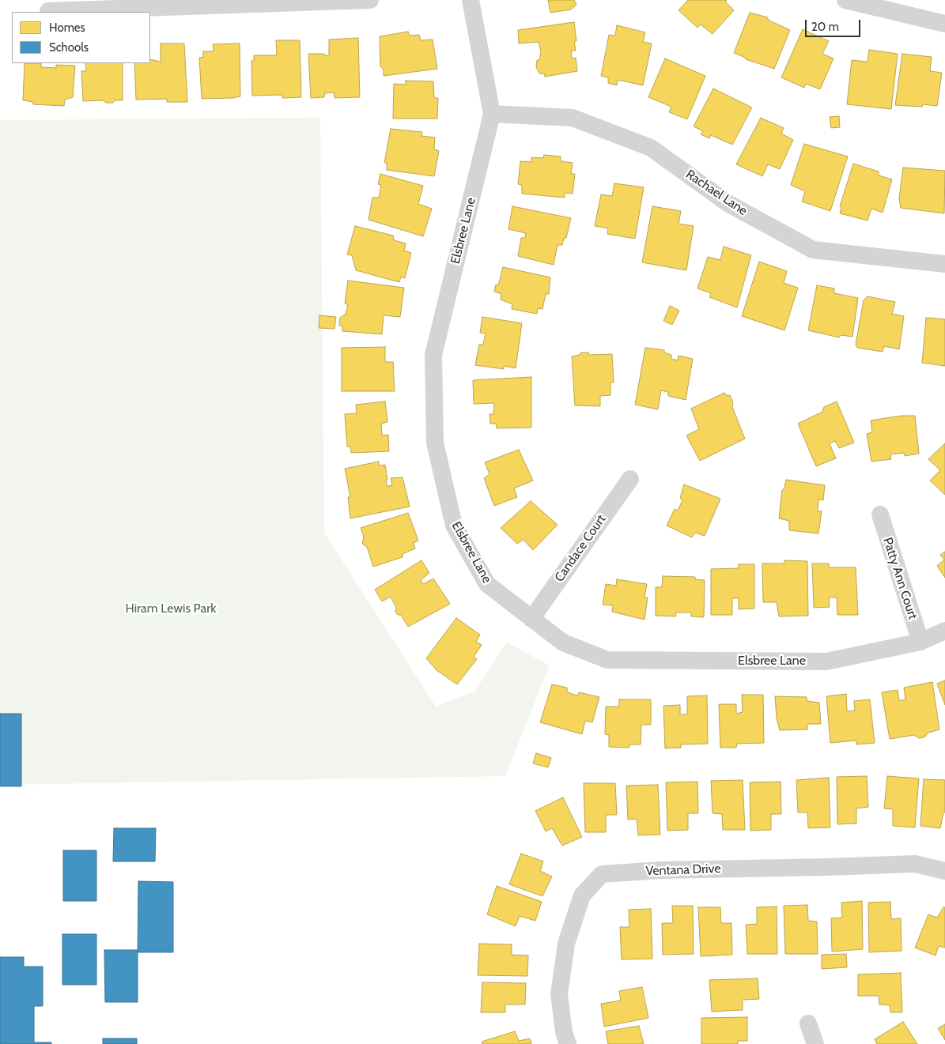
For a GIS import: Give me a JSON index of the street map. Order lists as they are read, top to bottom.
{
  "streets": {
    "street": [
      "Rachael Lane",
      "Elsbree Lane",
      "Candace Court",
      "Patty Ann Court",
      "Ventana Drive"
    ]
  },
  "crossings": [
    ["Rachael Lane", "Elsbree Lane"],
    ["Elsbree Lane", "Candace Court"],
    ["Elsbree Lane", "Patty Ann Court"]
  ],
  "parks": ["Hiram Lewis Park"],
  "legend": ["Homes", "Schools"],
  "scale_bar": "20 m"
}
